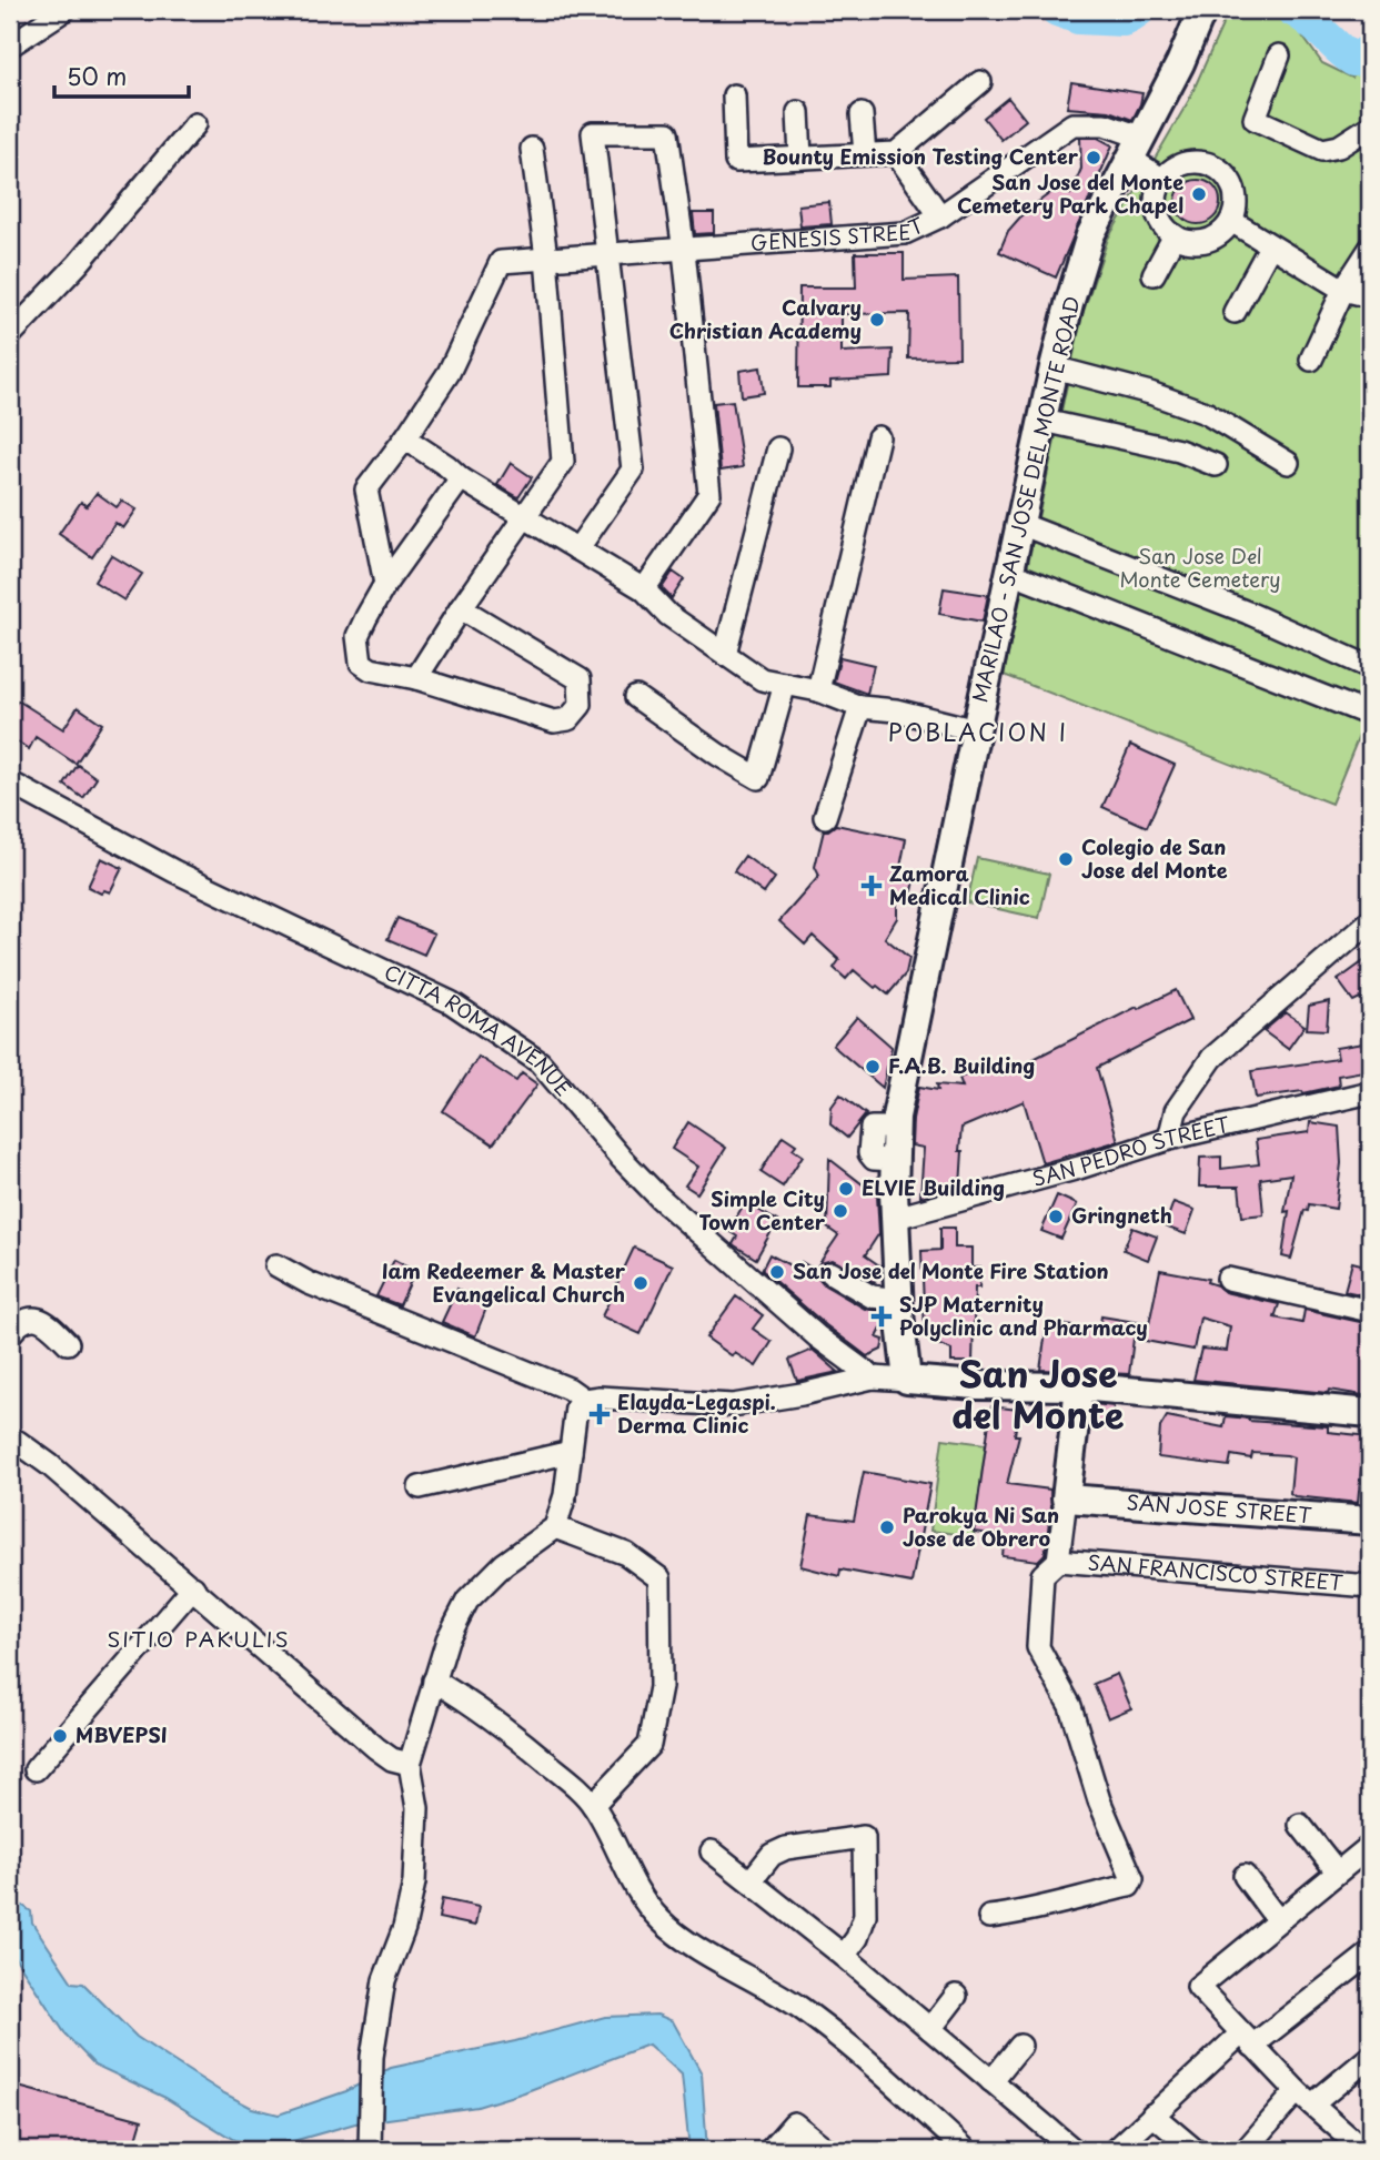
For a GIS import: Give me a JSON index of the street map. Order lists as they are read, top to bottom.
{
  "streets": {
    "main road": ["MARILAO - SAN JOSE DEL MONTE ROAD", "SAN JOSE STREET"],
    "street": [
      "GENESIS STREET",
      "CITTA ROMA AVENUE",
      "SAN PEDRO STREET",
      "SAN FRANCISCO STREET"
    ]
  },
  "crossings": [
    ["GENESIS STREET", "MARILAO - SAN JOSE DEL MONTE ROAD"],
    ["MARILAO - SAN JOSE DEL MONTE ROAD", "SAN PEDRO STREET"]
  ],
  "districts": ["POBLACION I", "San Jose del Monte", "SITIO PAKULIS"],
  "parks": ["San Jose Del Monte Cemetery"],
  "places": {
    "other": [
      "Bounty Emission Testing Center",
      "San Jose del Monte Cemetery Park Chapel",
      "Calvary Christian Academy",
      "Colegio de San Jose del Monte",
      "F.A.B. Building",
      "ELVIE Building",
      "Simple City Town Center",
      "Gringneth",
      "San Jose del Monte Fire Station",
      "Iam Redeemer & Master Evangelical Church",
      "Parokya Ni San Jose de Obrero",
      "MBVEPSI"
    ],
    "health": ["Zamora Medical Clinic", "SJP Maternity Polyclinic and Pharmacy", "Elayda-Legaspi. Derma Clinic"]
  },
  "scale_bar": "50 m"
}
